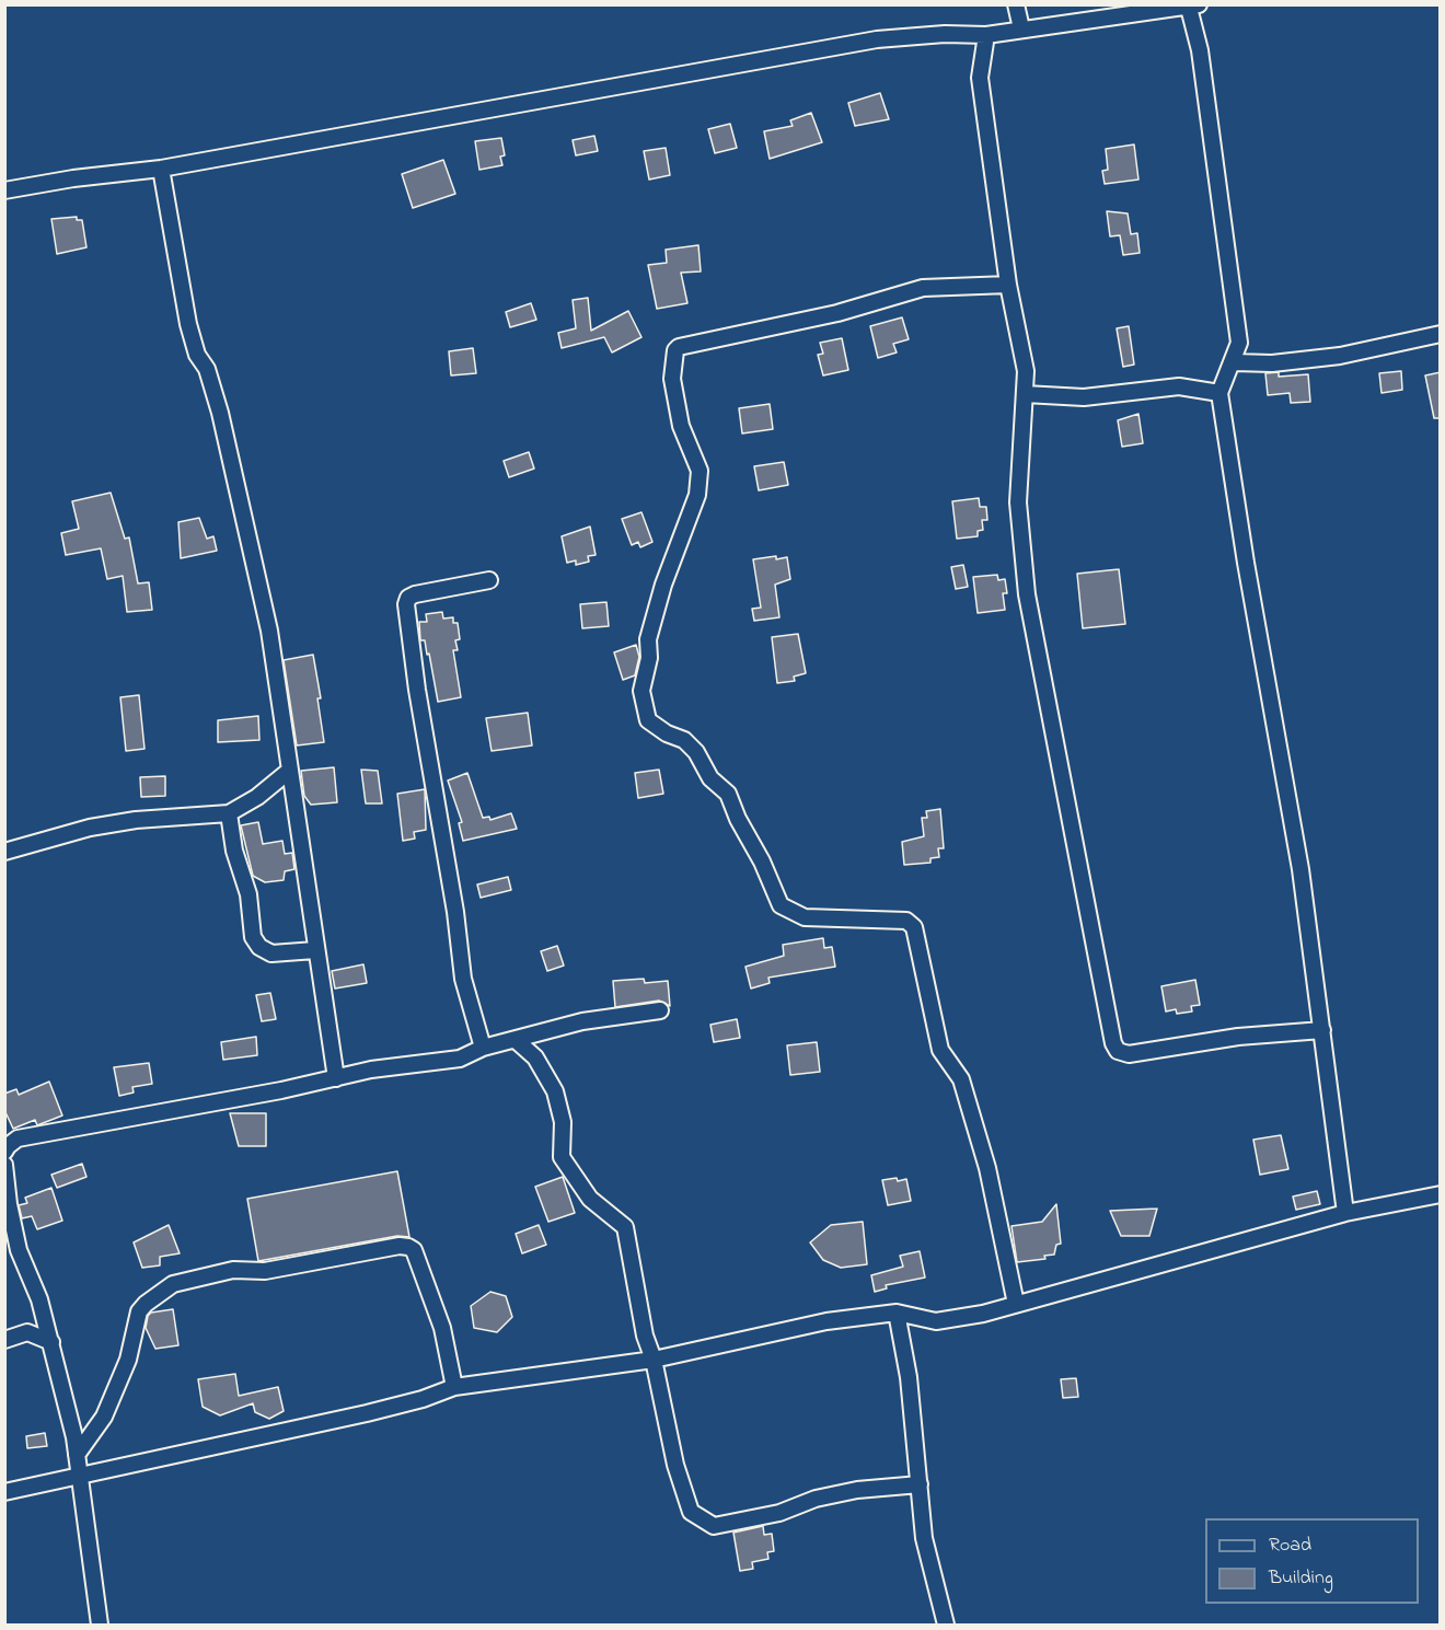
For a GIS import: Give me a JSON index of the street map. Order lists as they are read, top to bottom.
{
  "legend": ["Road", "Building"]
}
